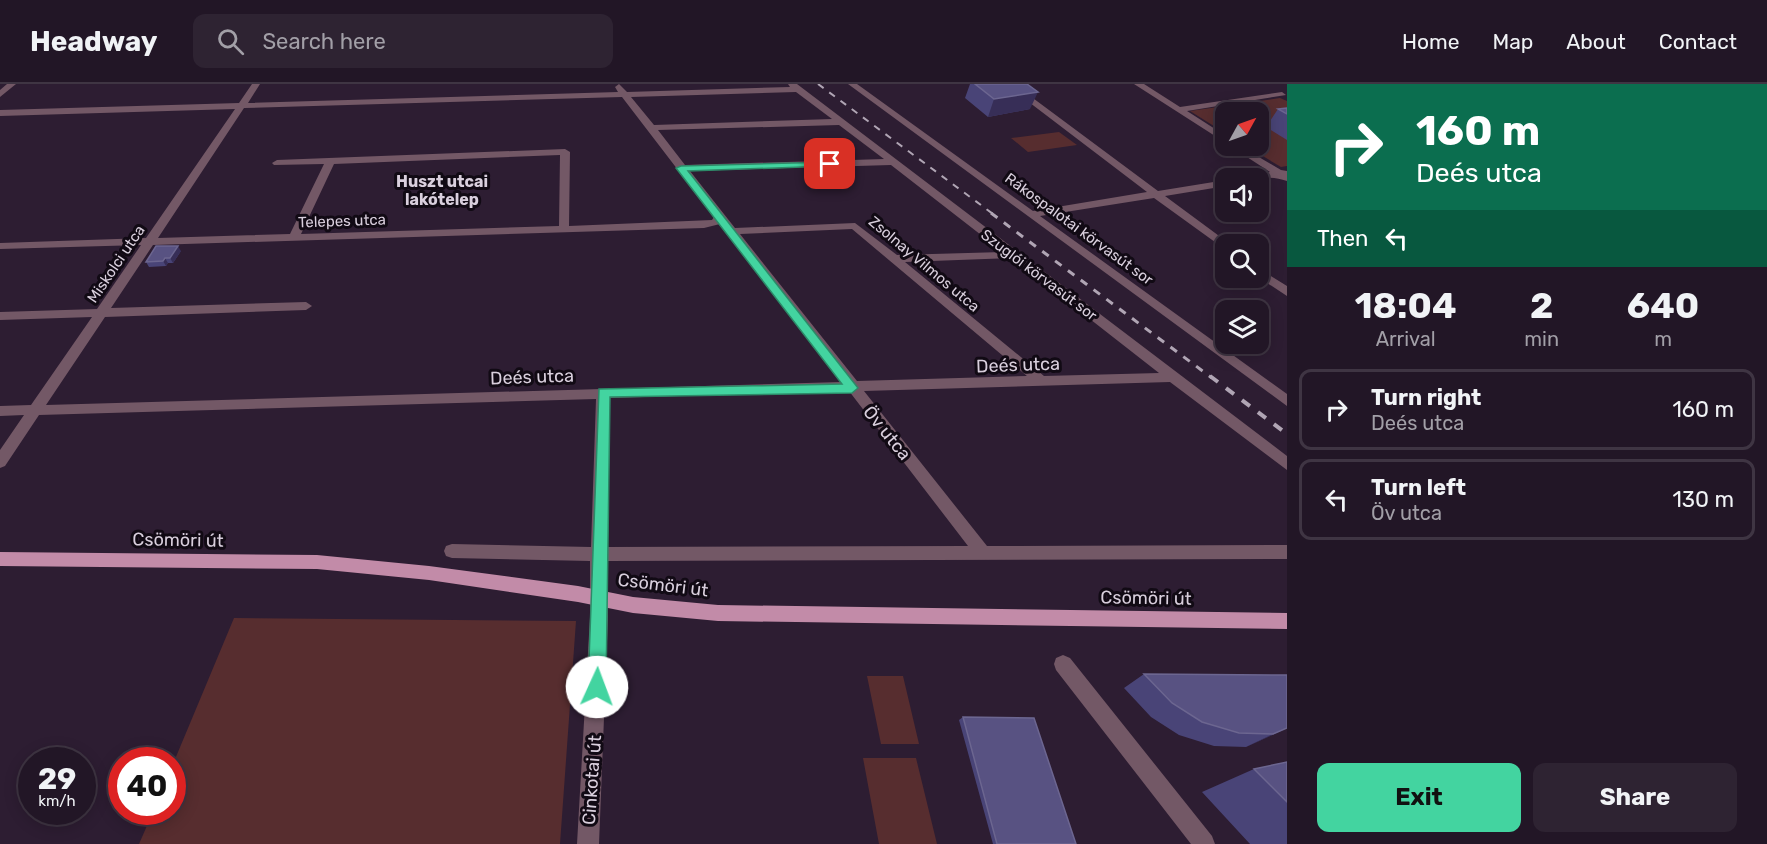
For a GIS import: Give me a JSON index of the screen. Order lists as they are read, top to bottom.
{
  "streets": {
    "main road": ["Csömöri út"],
    "street": [
      "Telepes utca",
      "Rákospalotai körvasút sor",
      "Miskolci utca",
      "Zsolnay Vilmos utca",
      "Szuglói körvasút sor",
      "Deés utca",
      "Öv utca",
      "Cinkotai út"
    ]
  },
  "crossings": [
    ["Telepes utca", "Miskolci utca"],
    ["Telepes utca", "Öv utca"],
    ["Miskolci utca", "Deés utca"],
    ["Zsolnay Vilmos utca", "Deés utca"],
    ["Zsolnay Vilmos utca", "Öv utca"],
    ["Szuglói körvasút sor", "Deés utca"],
    ["Deés utca", "Öv utca"],
    ["Deés utca", "Cinkotai út"],
    ["Öv utca", "Csömöri út"],
    ["Csömöri út", "Cinkotai út"]
  ],
  "districts": ["Huszt utcai lakótelep"],
  "north": "top right",
  "page": {
    "header": "Headway",
    "search": "Search here",
    "nav": [
      "Home",
      "Map",
      "About",
      "Contact"
    ],
    "turn": ["160 m", "Deés utca"],
    "then": "Then",
    "eta": [
      "18:04",
      "Arrival",
      "2",
      "min",
      "640",
      "m"
    ],
    "list": [
      {
        "name": "Turn right",
        "note": "Deés utca",
        "value": "160 m"
      },
      {
        "name": "Turn left",
        "note": "Öv utca",
        "value": "130 m"
      }
    ],
    "speed": "29 km/h",
    "limit": "40",
    "buttons": ["Exit", "Share"]
  }
}
